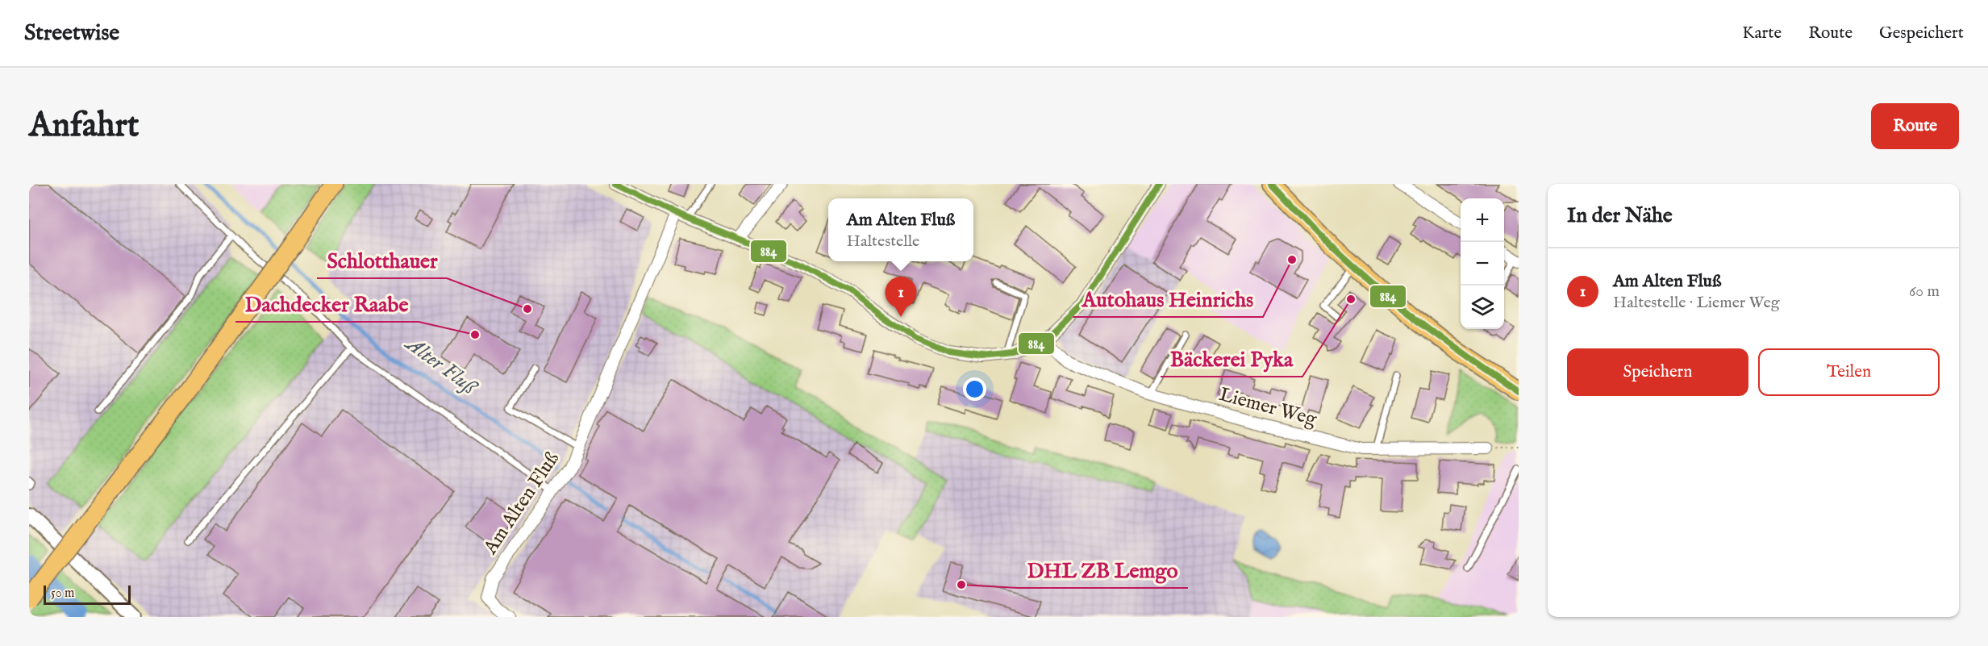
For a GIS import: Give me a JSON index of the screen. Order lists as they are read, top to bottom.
{
  "streets": {
    "street": ["Liemer Weg", "Am Alten Fluß"]
  },
  "water": ["Alter Fluß"],
  "places": [
    "Autohaus Heinrichs",
    "Bäckerei Pyka",
    "Schlotthauer",
    "Dachdecker Raabe",
    "DHL ZB Lemgo"
  ],
  "lines": ["transit line 884"],
  "scale_bar": "50 m",
  "page": {
    "header": "Streetwise",
    "nav": ["Karte", "Route", "Gespeichert"],
    "buttons": [
      "Route",
      ["Speichern", "Teilen"]
    ],
    "title": "Anfahrt",
    "heading": "In der Nähe",
    "map_buttons": ["+", "−"],
    "popup": ["Am Alten Fluß", "Haltestelle"],
    "list": [
      {
        "mark": "1",
        "name": "Am Alten Fluß",
        "note": "Haltestelle · Liemer Weg",
        "value": "60 m"
      }
    ],
    "pins": "1",
    "scale": "50 m"
  }
}
